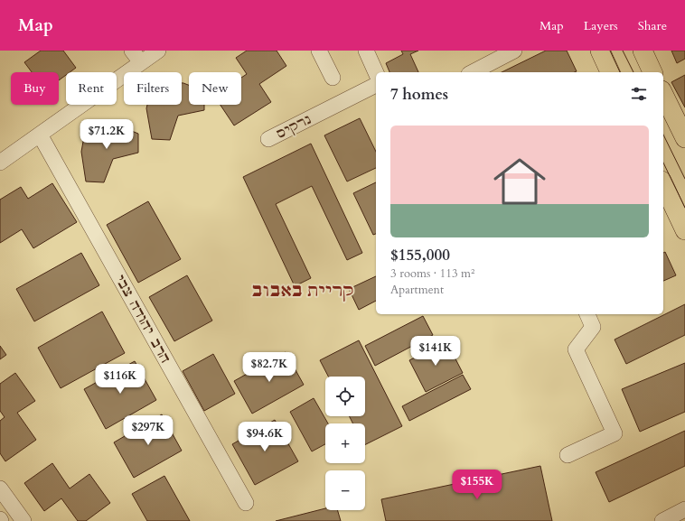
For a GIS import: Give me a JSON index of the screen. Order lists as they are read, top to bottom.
{
  "streets": {
    "street": ["נרקיס", "הרב יהודה צבי"]
  },
  "districts": ["קריית באבוב"],
  "page": {
    "header": "Map",
    "nav": ["Map", "Layers", "Share"],
    "chip": [
      "Buy",
      "Rent",
      "Filters",
      "New"
    ],
    "heading": "7 homes",
    "list": [
      {
        "name": "$155,000",
        "note": "3 rooms · 113 m² · Apartment"
      }
    ],
    "price": [
      "$71.2K",
      "$141K",
      "$82.7K",
      "$116K",
      "$297K",
      "$94.6K",
      "$155K"
    ],
    "map_buttons": ["+", "−"]
  }
}
